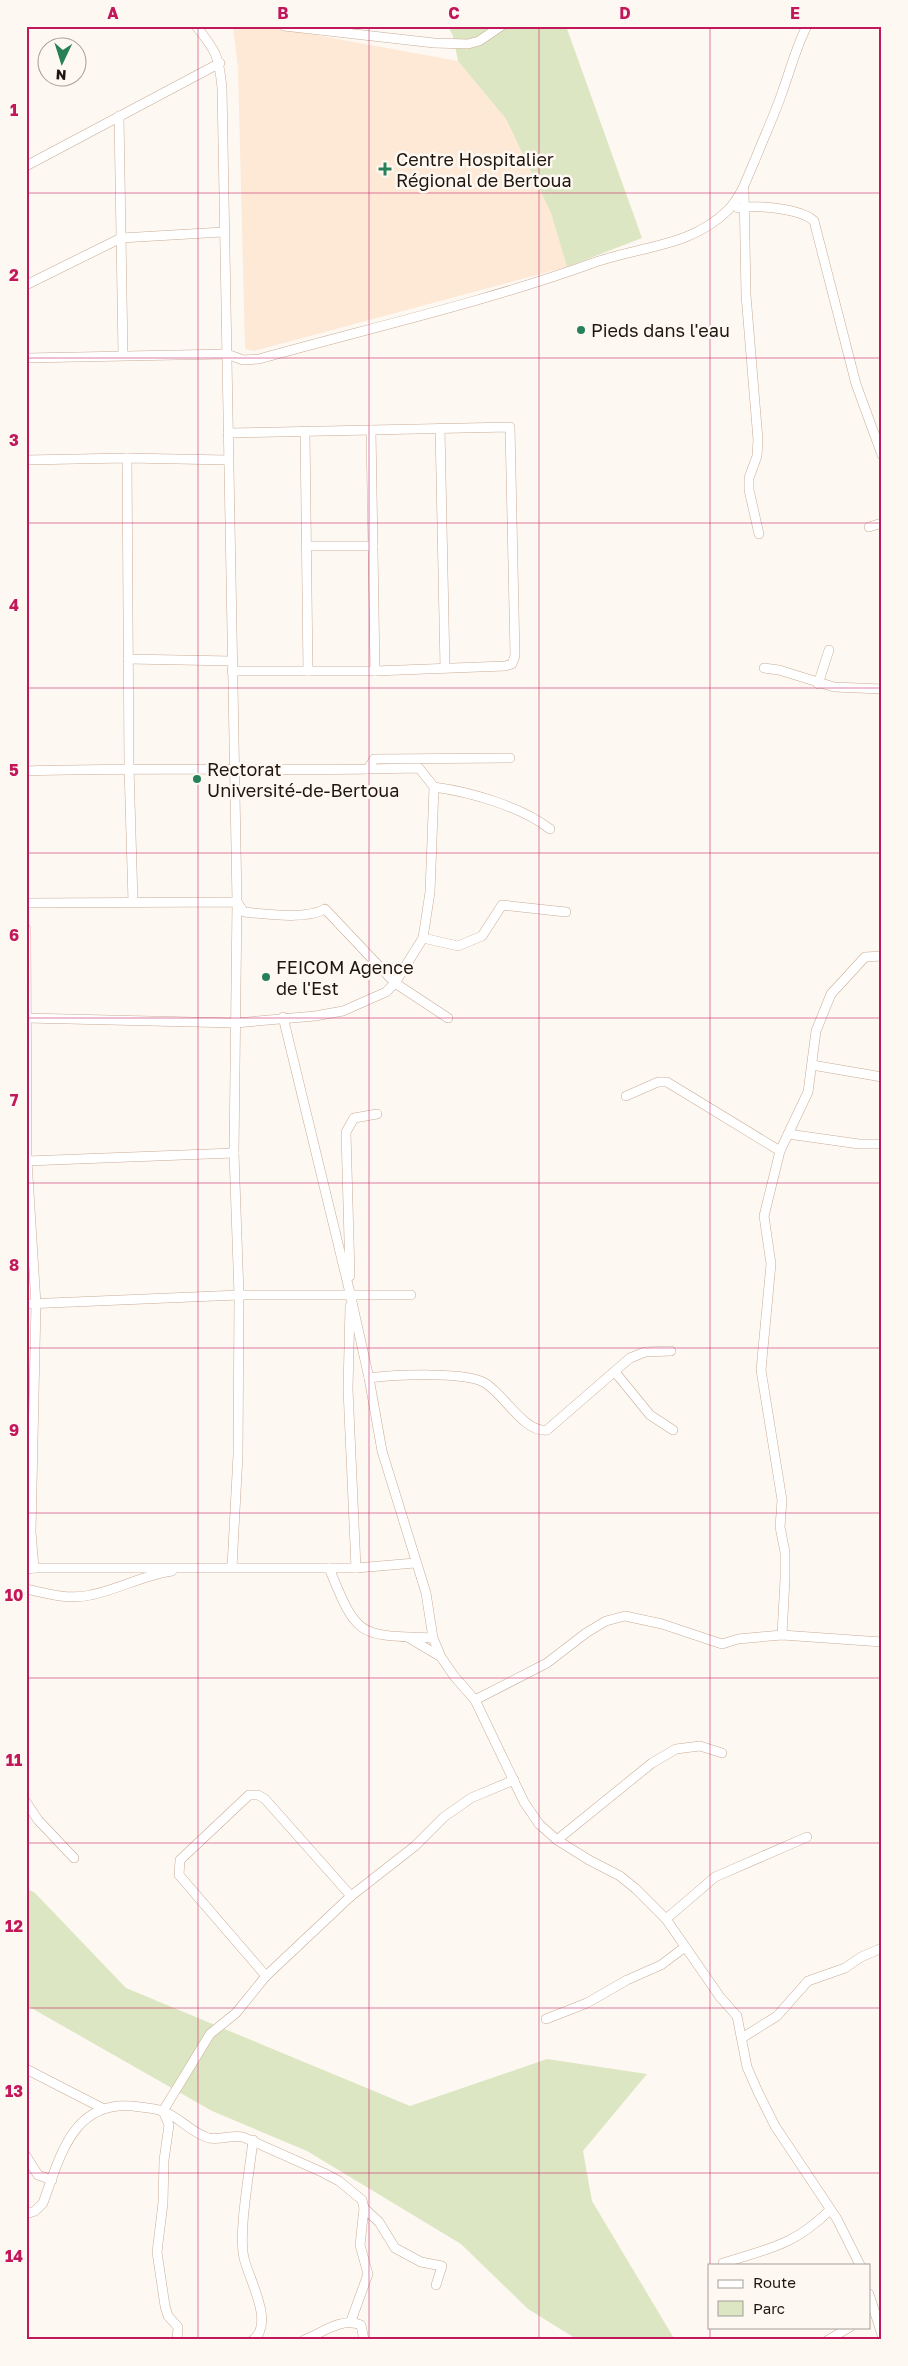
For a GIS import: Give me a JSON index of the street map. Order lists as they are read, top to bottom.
{
  "places": {
    "health": ["Centre Hospitalier Régional de Bertoua"],
    "other": ["Pieds dans l'eau", "Rectorat Université-de-Bertoua", "FEICOM Agence de l'Est"]
  },
  "legend": ["Route", "Parc"],
  "north": "bottom",
  "grid": {
    "columns": [
      "A",
      "B",
      "C",
      "D",
      "E"
    ],
    "rows": [
      "1",
      "2",
      "3",
      "4",
      "5",
      "6",
      "7",
      "8",
      "9",
      "10",
      "11",
      "12",
      "13",
      "14"
    ]
  }
}
